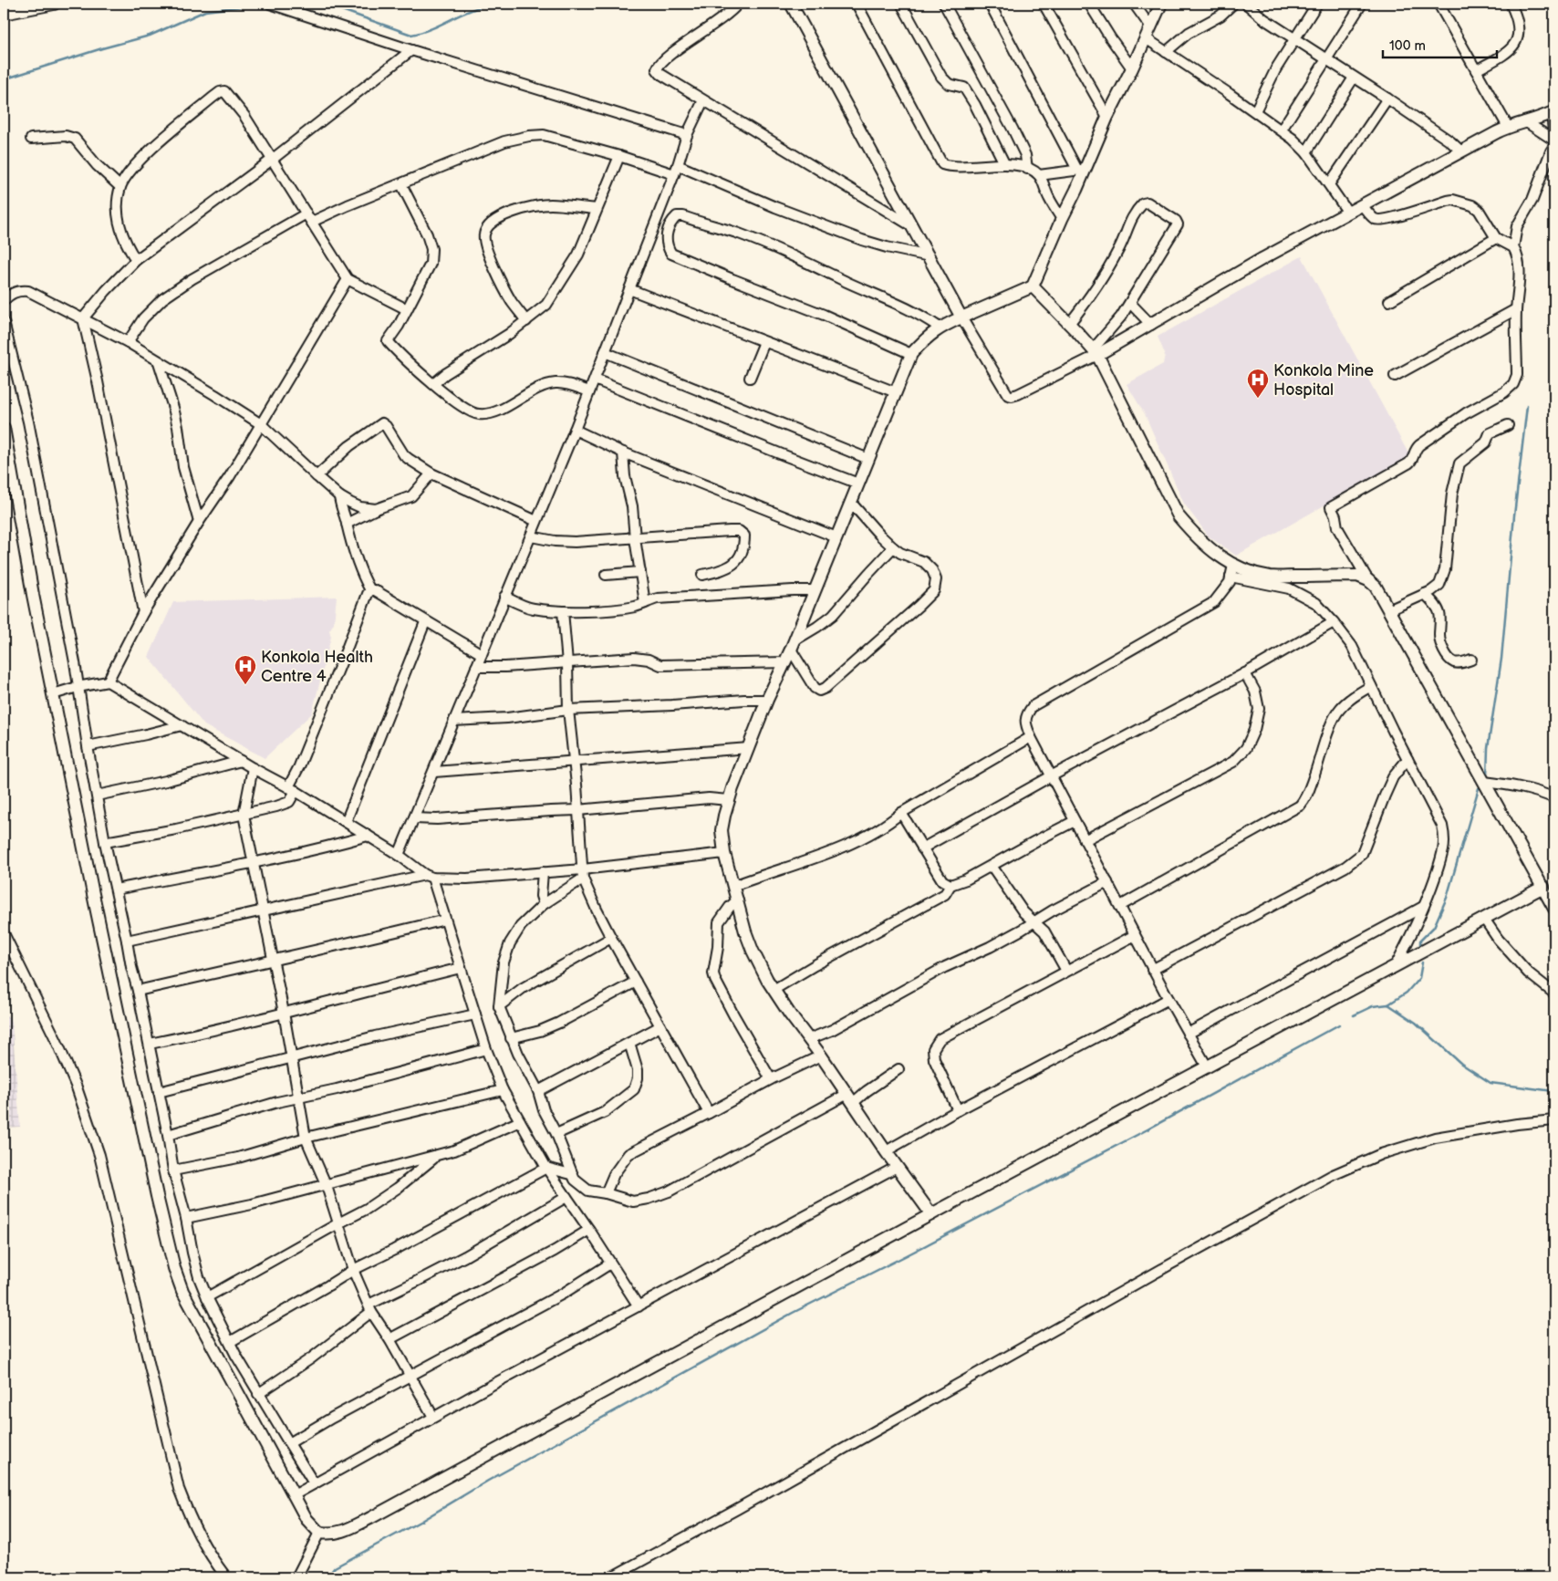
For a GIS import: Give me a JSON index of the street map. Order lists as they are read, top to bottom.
{
  "places": {
    "hospital": ["Konkola Mine Hospital", "Konkola Health Centre 4"]
  },
  "scale_bar": "100 m"
}
